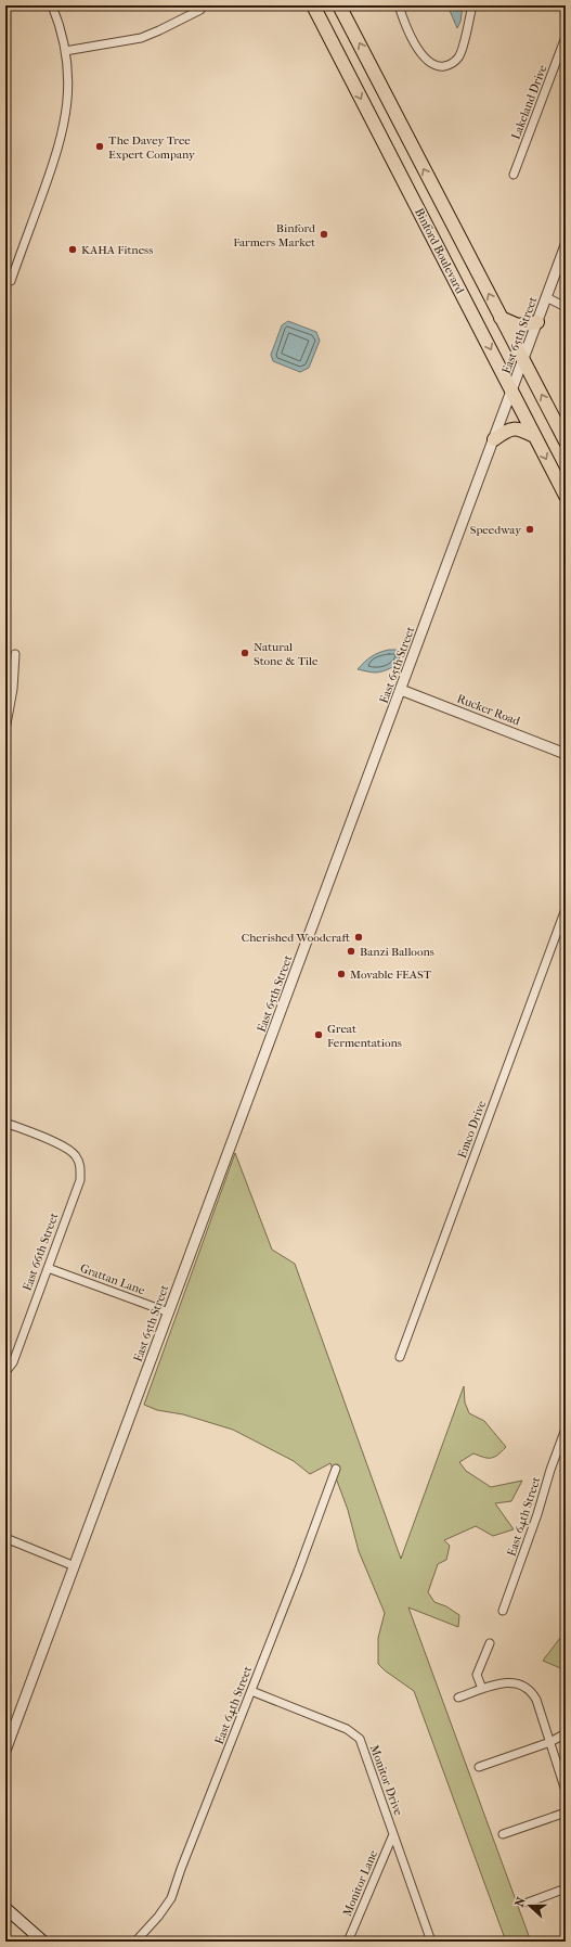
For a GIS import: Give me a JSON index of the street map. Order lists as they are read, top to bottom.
{
  "streets": {
    "main road": ["Binford Boulevard"],
    "street": [
      "Lakeland Drive",
      "East 65th Street",
      "Rucker Road",
      "Emco Drive",
      "East 66th Street",
      "Grattan Lane",
      "East 64th Street",
      "Monitor Drive",
      "Monitor Lane"
    ]
  },
  "crossings": [
    ["Binford Boulevard", "East 65th Street"],
    ["East 65th Street", "Rucker Road"],
    ["East 65th Street", "Grattan Lane"],
    ["East 66th Street", "Grattan Lane"],
    ["East 64th Street", "Monitor Drive"],
    ["Monitor Drive", "Monitor Lane"]
  ],
  "places": [
    "The Davey Tree Expert Company",
    "Binford Farmers Market",
    "KAHA Fitness",
    "Speedway",
    "Natural Stone & Tile",
    "Cherished Woodcraft",
    "Banzi Balloons",
    "Movable FEAST",
    "Great Fermentations"
  ],
  "north": "left"
}
